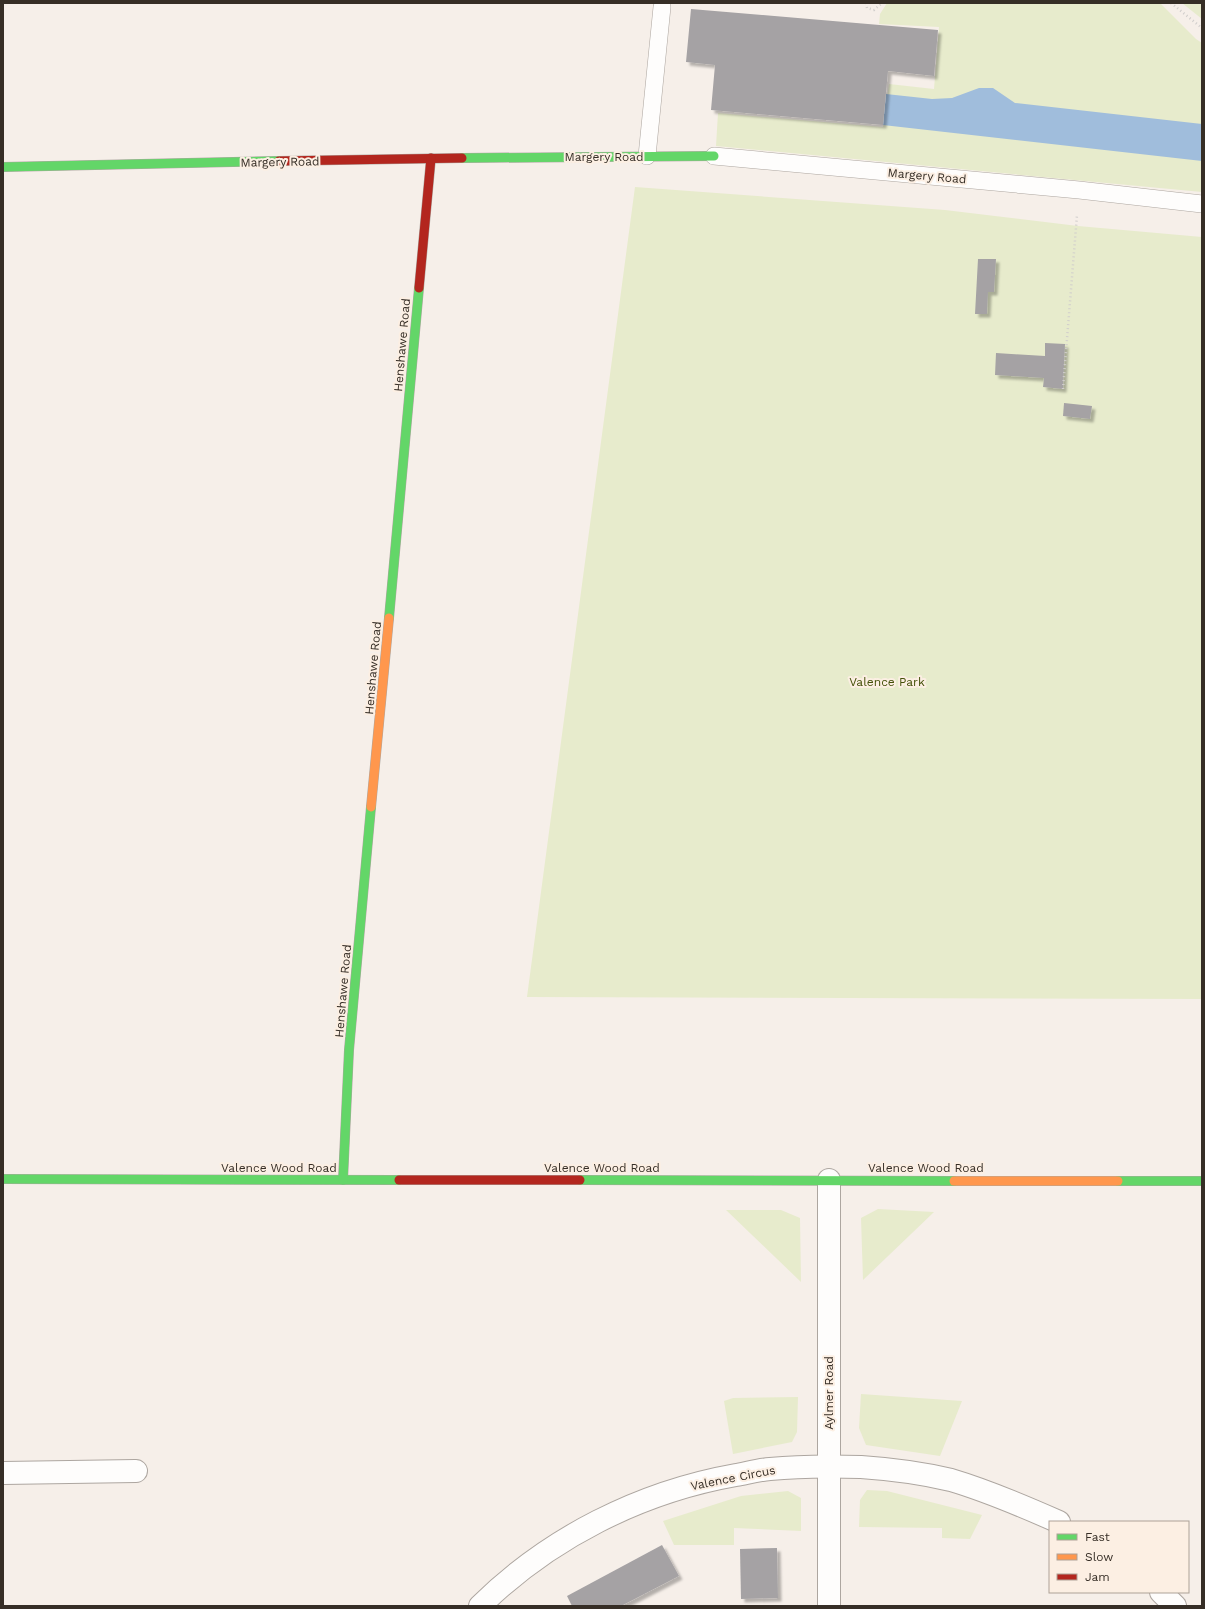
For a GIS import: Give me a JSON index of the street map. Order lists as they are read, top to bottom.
{
  "streets": {
    "street": [
      "Margery Road",
      "Henshawe Road",
      "Valence Wood Road",
      "Aylmer Road",
      "Valence Circus"
    ]
  },
  "crossings": [
    ["Margery Road", "Henshawe Road"],
    ["Henshawe Road", "Valence Wood Road"],
    ["Valence Wood Road", "Aylmer Road"],
    ["Aylmer Road", "Valence Circus"]
  ],
  "parks": ["Valence Park"],
  "legend": ["Fast", "Slow", "Jam"]
}
